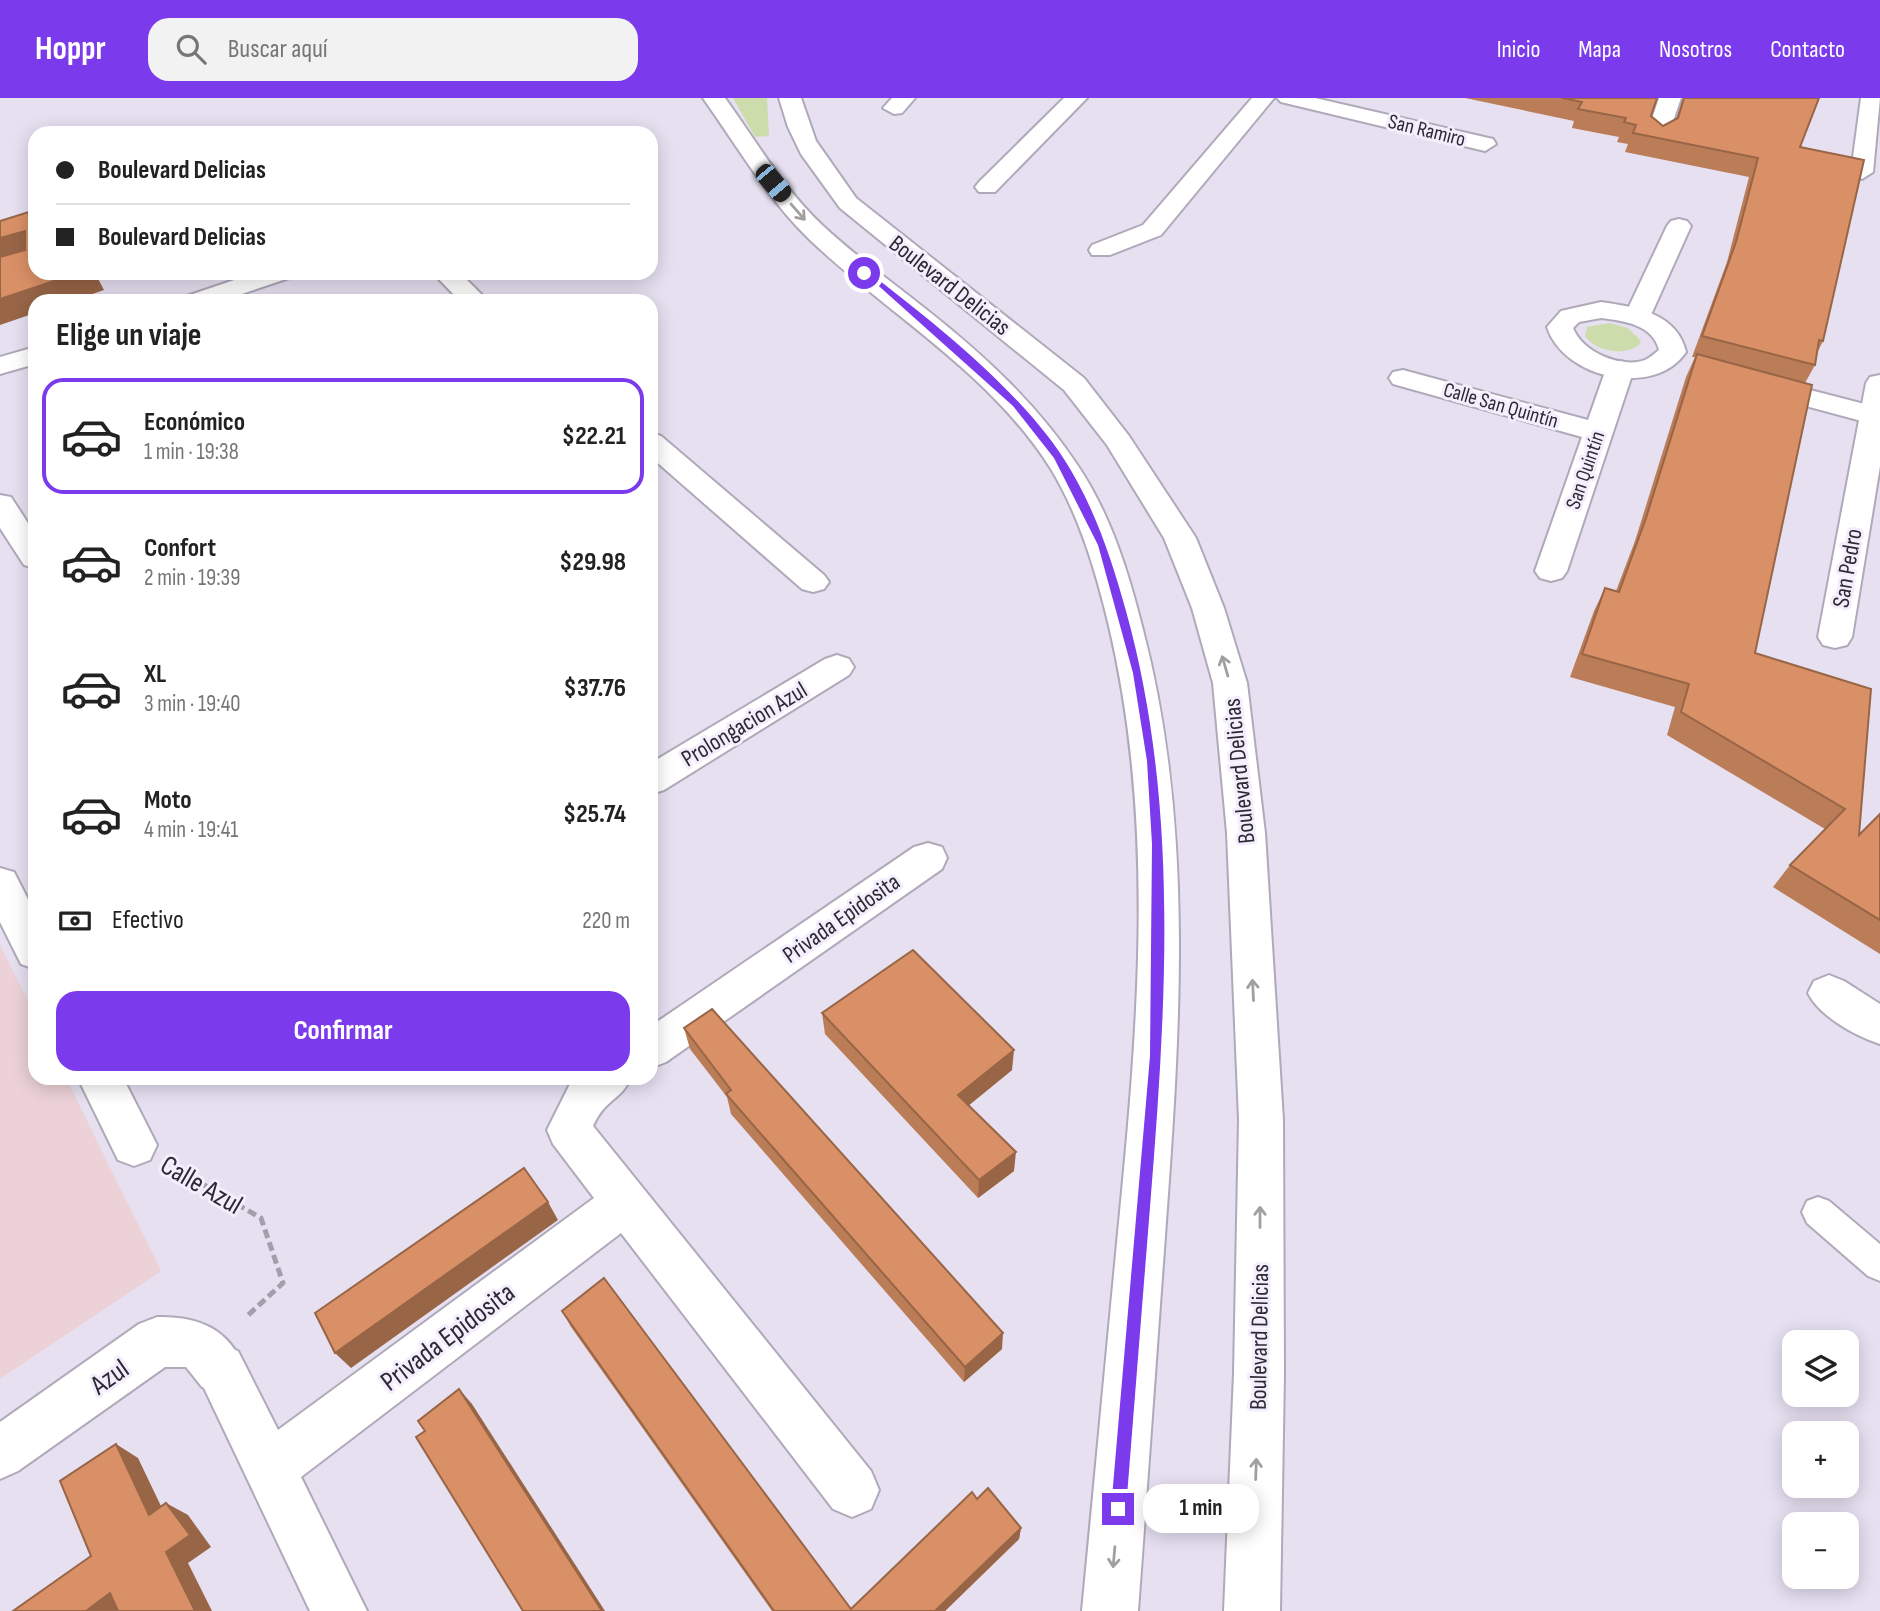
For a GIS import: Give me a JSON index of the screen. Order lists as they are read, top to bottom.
{
  "streets": {
    "street": [
      "San Ramiro",
      "Boulevard Delicias",
      "Calle San Quintín",
      "San Quintín",
      "San Pedro",
      "Prolongacion Azul",
      "Privada Epidosita",
      "Calle Azul",
      "Azul"
    ]
  },
  "crossings": [
    ["Calle San Quintín", "San Quintín"],
    ["Calle Azul", "Azul"]
  ],
  "page": {
    "header": "Hoppr",
    "search": "Buscar aquí",
    "nav": [
      "Inicio",
      "Mapa",
      "Nosotros",
      "Contacto"
    ],
    "banner": ["Boulevard Delicias", "Boulevard Delicias"],
    "heading": "Elige un viaje",
    "list": [
      {
        "name": "Económico",
        "note": "1 min · 19:38",
        "value": "$22.21"
      },
      {
        "name": "Confort",
        "note": "2 min · 19:39",
        "value": "$29.98"
      },
      {
        "name": "XL",
        "note": "3 min · 19:40",
        "value": "$37.76"
      },
      {
        "name": "Moto",
        "note": "4 min · 19:41",
        "value": "$25.74"
      }
    ],
    "pay": ["Efectivo", "220 m"],
    "buttons": "Confirmar",
    "map_buttons": ["+", "−"],
    "bubble": "1 min"
  }
}
